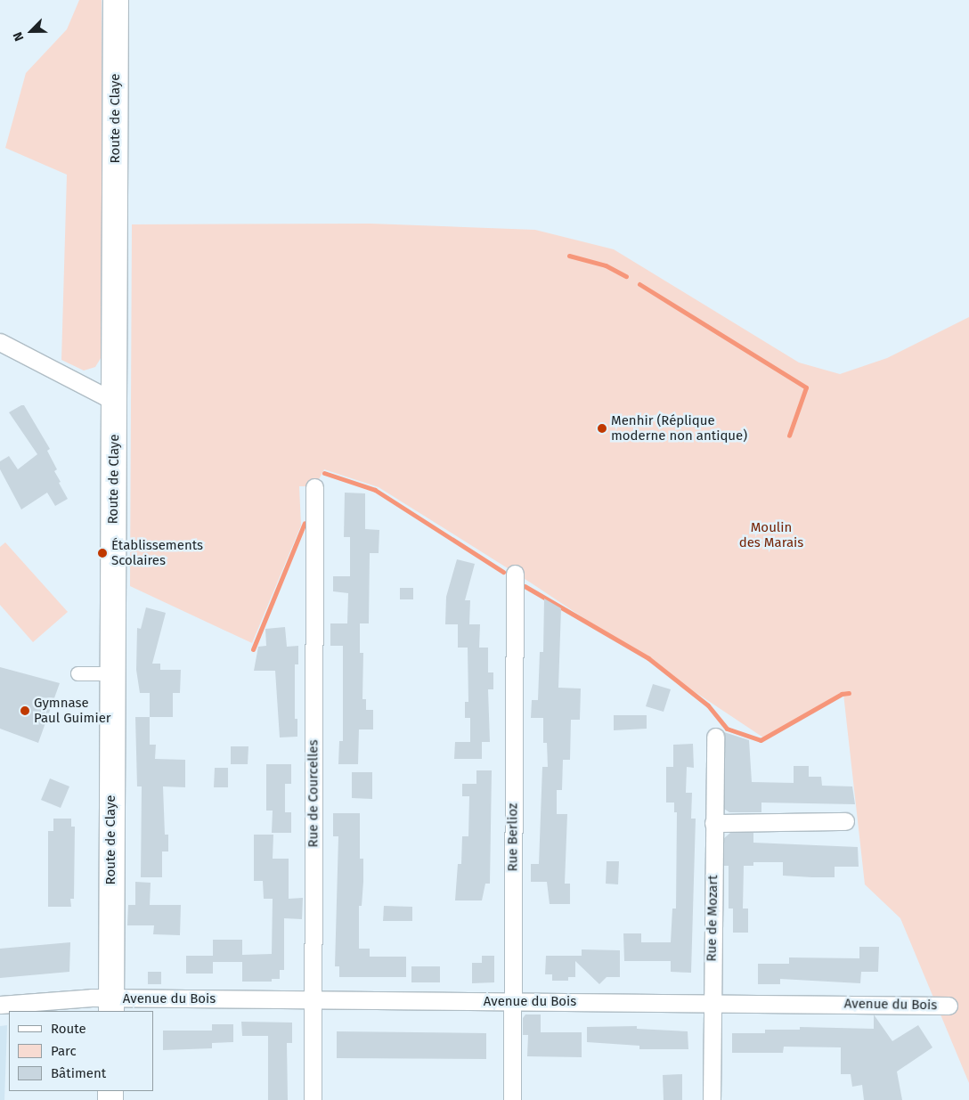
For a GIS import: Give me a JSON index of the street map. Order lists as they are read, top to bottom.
{
  "streets": {
    "main road": ["Route de Claye"],
    "street": [
      "Rue de Courcelles",
      "Rue Berlioz",
      "Rue de Mozart",
      "Avenue du Bois"
    ]
  },
  "crossings": [
    ["Route de Claye", "Avenue du Bois"],
    ["Rue de Courcelles", "Avenue du Bois"],
    ["Rue Berlioz", "Avenue du Bois"],
    ["Rue de Mozart", "Avenue du Bois"]
  ],
  "parks": ["Moulin des Marais"],
  "places": ["Menhir (Réplique moderne non antique)", "Établissements Scolaires", "Gymnase Paul Guimier"],
  "legend": ["Route", "Parc", "Bâtiment"],
  "north": "bottom left"
}
